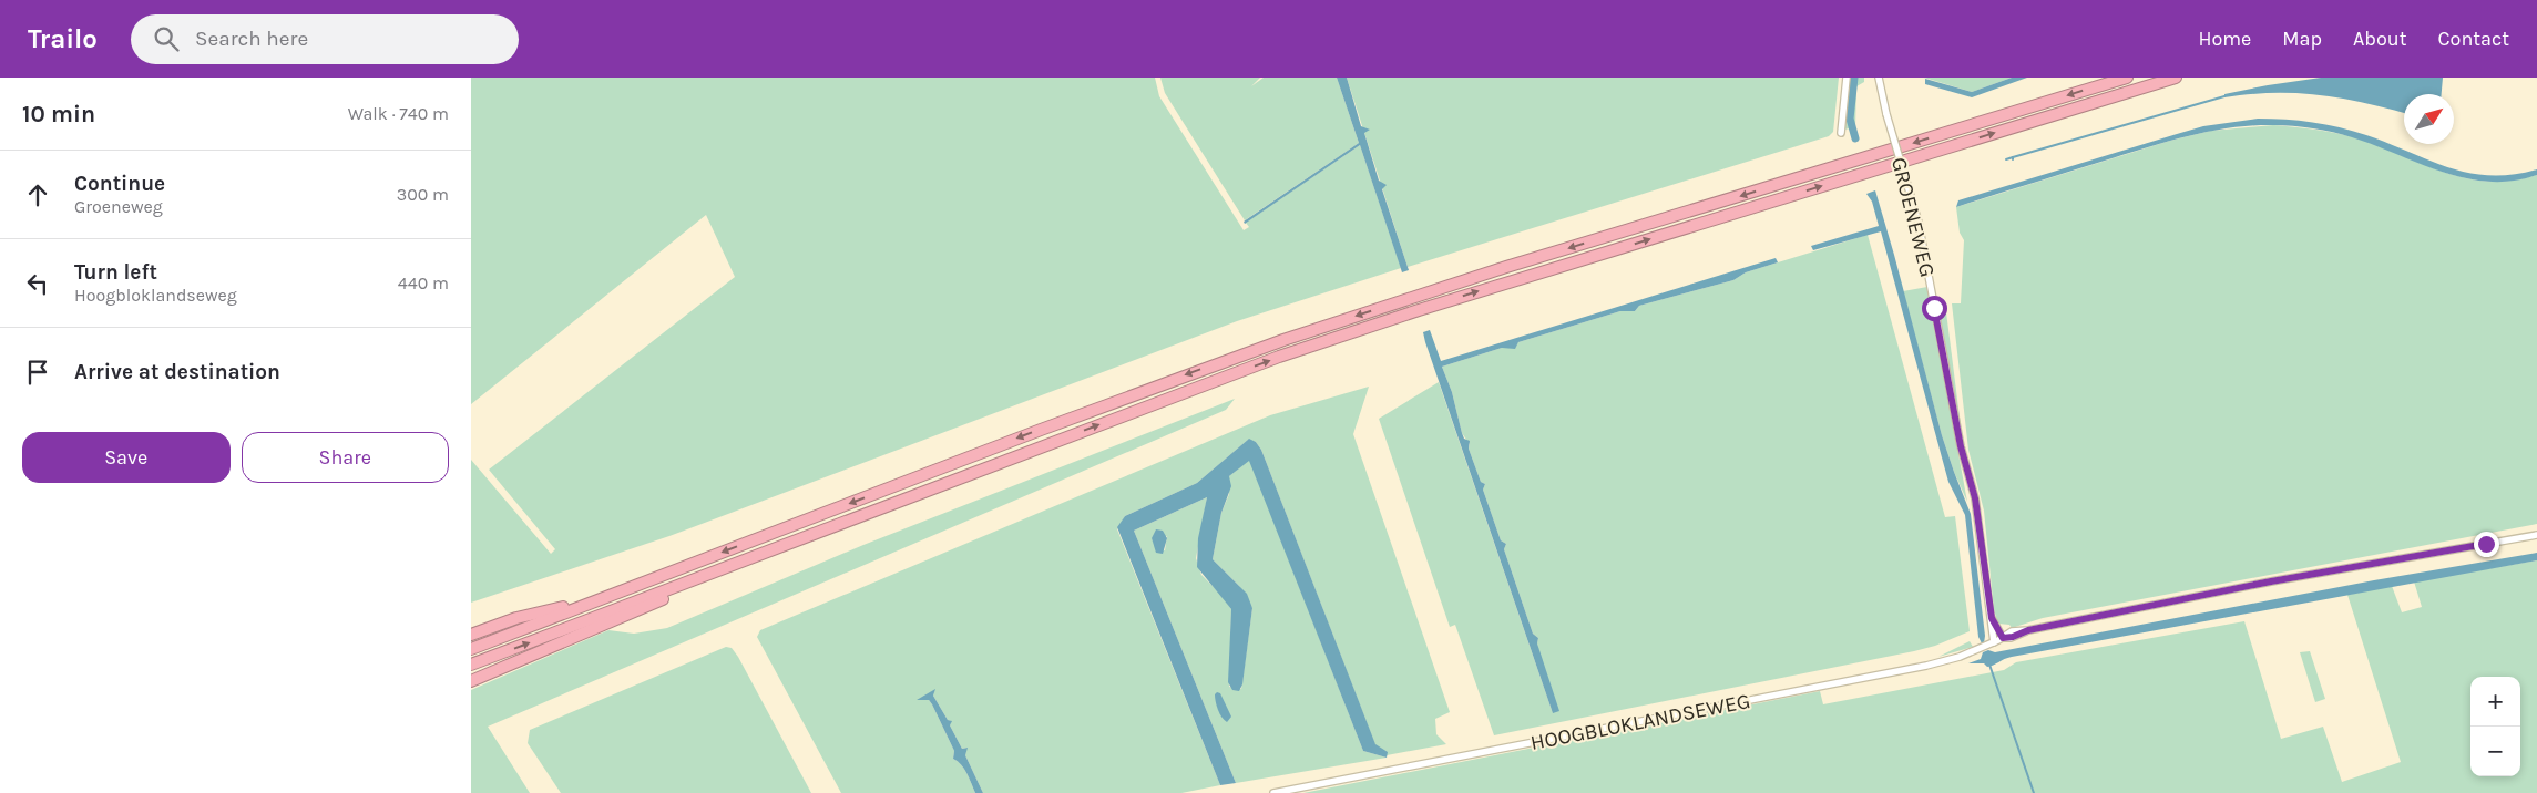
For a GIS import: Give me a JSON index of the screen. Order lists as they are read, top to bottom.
{
  "streets": {
    "street": ["GROENEWEG", "HOOGBLOKLANDSEWEG"]
  },
  "crossings": [
    ["GROENEWEG", "HOOGBLOKLANDSEWEG"]
  ],
  "north": "top right",
  "page": {
    "header": "Trailo",
    "search": "Search here",
    "nav": [
      "Home",
      "Map",
      "About",
      "Contact"
    ],
    "heading": ["10 min", "Walk · 740 m"],
    "list": [
      ["Continue", "Groeneweg", "300 m"],
      ["Turn left", "Hoogbloklandseweg", "440 m"],
      "Arrive at destination"
    ],
    "buttons": ["Save", "Share"],
    "map_buttons": ["+", "−"]
  }
}
